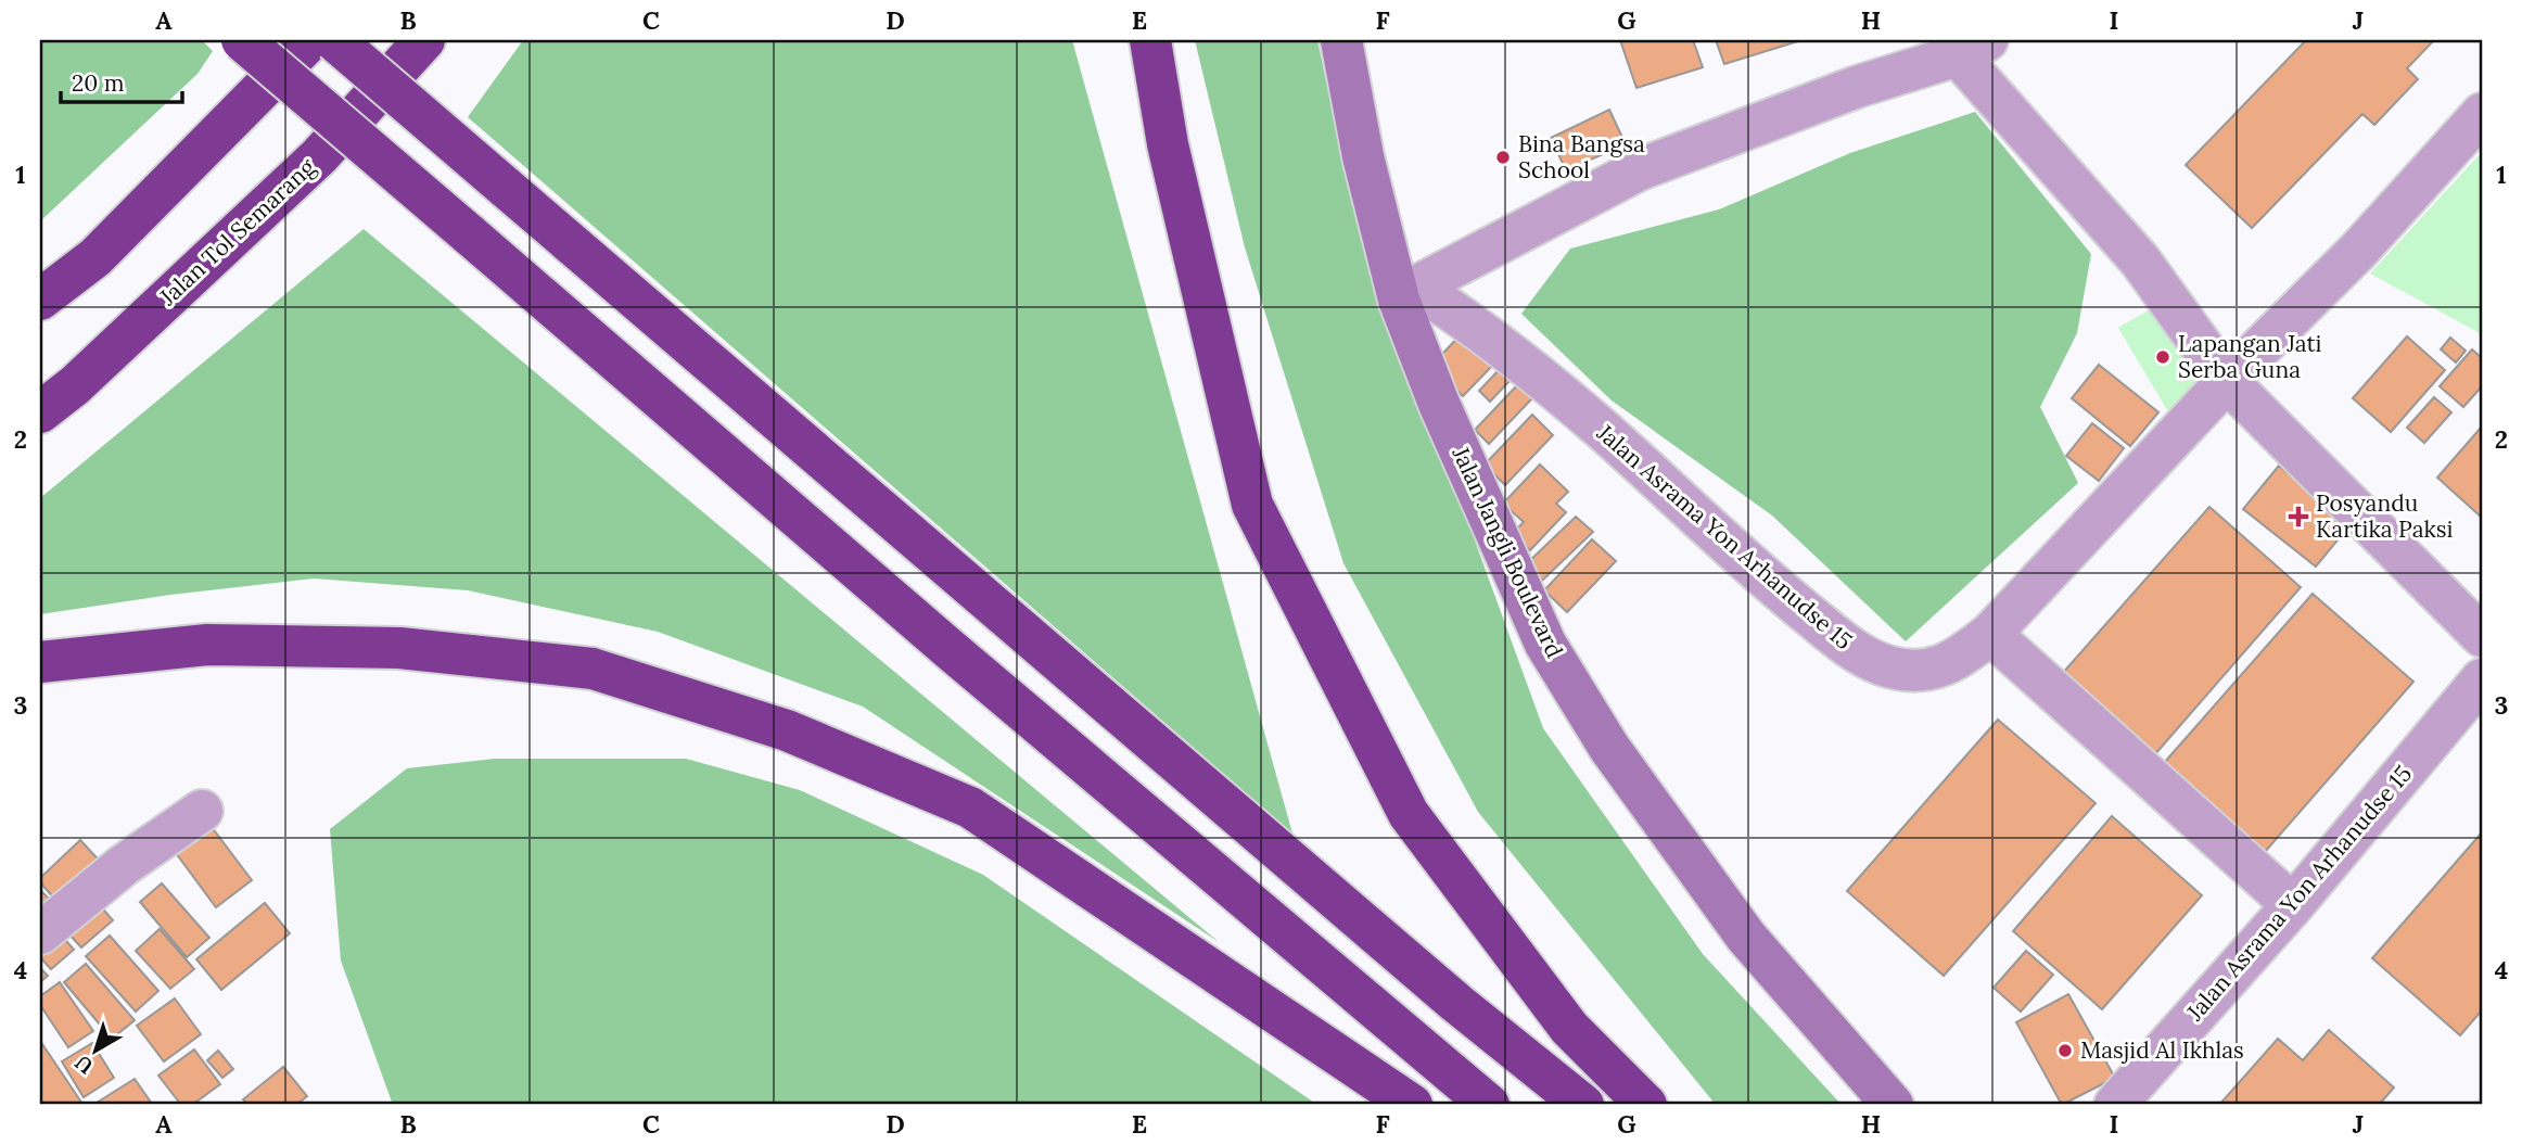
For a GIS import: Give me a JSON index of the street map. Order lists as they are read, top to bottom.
{
  "streets": {
    "highway": ["Jalan Tol Semarang"],
    "street": ["Jalan Asrama Yon Arhanudse 15", "Jalan Jangli Boulevard"]
  },
  "crossings": [
    ["Jalan Asrama Yon Arhanudse 15", "Jalan Jangli Boulevard"]
  ],
  "places": {
    "other": ["Bina Bangsa School", "Lapangan Jati Serba Guna", "Masjid Al Ikhlas"],
    "health": ["Posyandu Kartika Paksi"]
  },
  "scale_bar": "20 m",
  "north": "bottom left",
  "grid": {
    "columns": [
      "A",
      "B",
      "C",
      "D",
      "E",
      "F",
      "G",
      "H",
      "I",
      "J"
    ],
    "rows": [
      "1",
      "2",
      "3",
      "4"
    ]
  }
}
